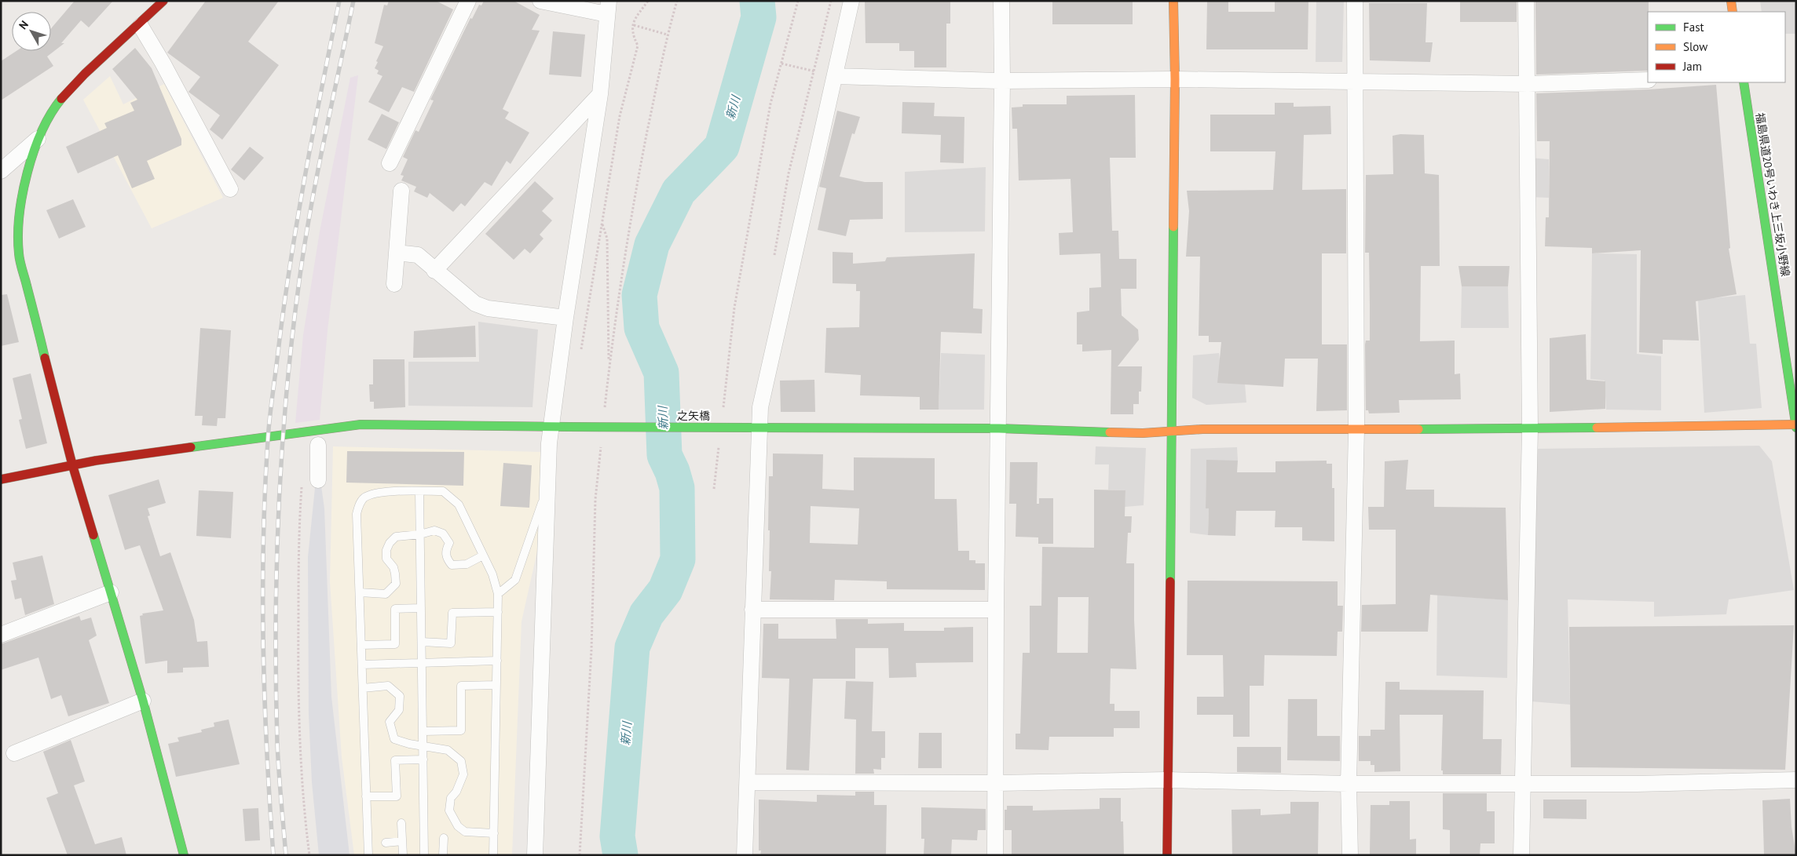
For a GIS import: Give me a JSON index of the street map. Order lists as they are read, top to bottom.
{
  "streets": {
    "street": ["福島県道20号いわき上三坂小野線", "之矢橋"]
  },
  "crossings": [
    ["福島県道20号いわき上三坂小野線", "之矢橋"]
  ],
  "water": ["新川"],
  "legend": ["Fast", "Slow", "Jam"],
  "north": "top left"
}
